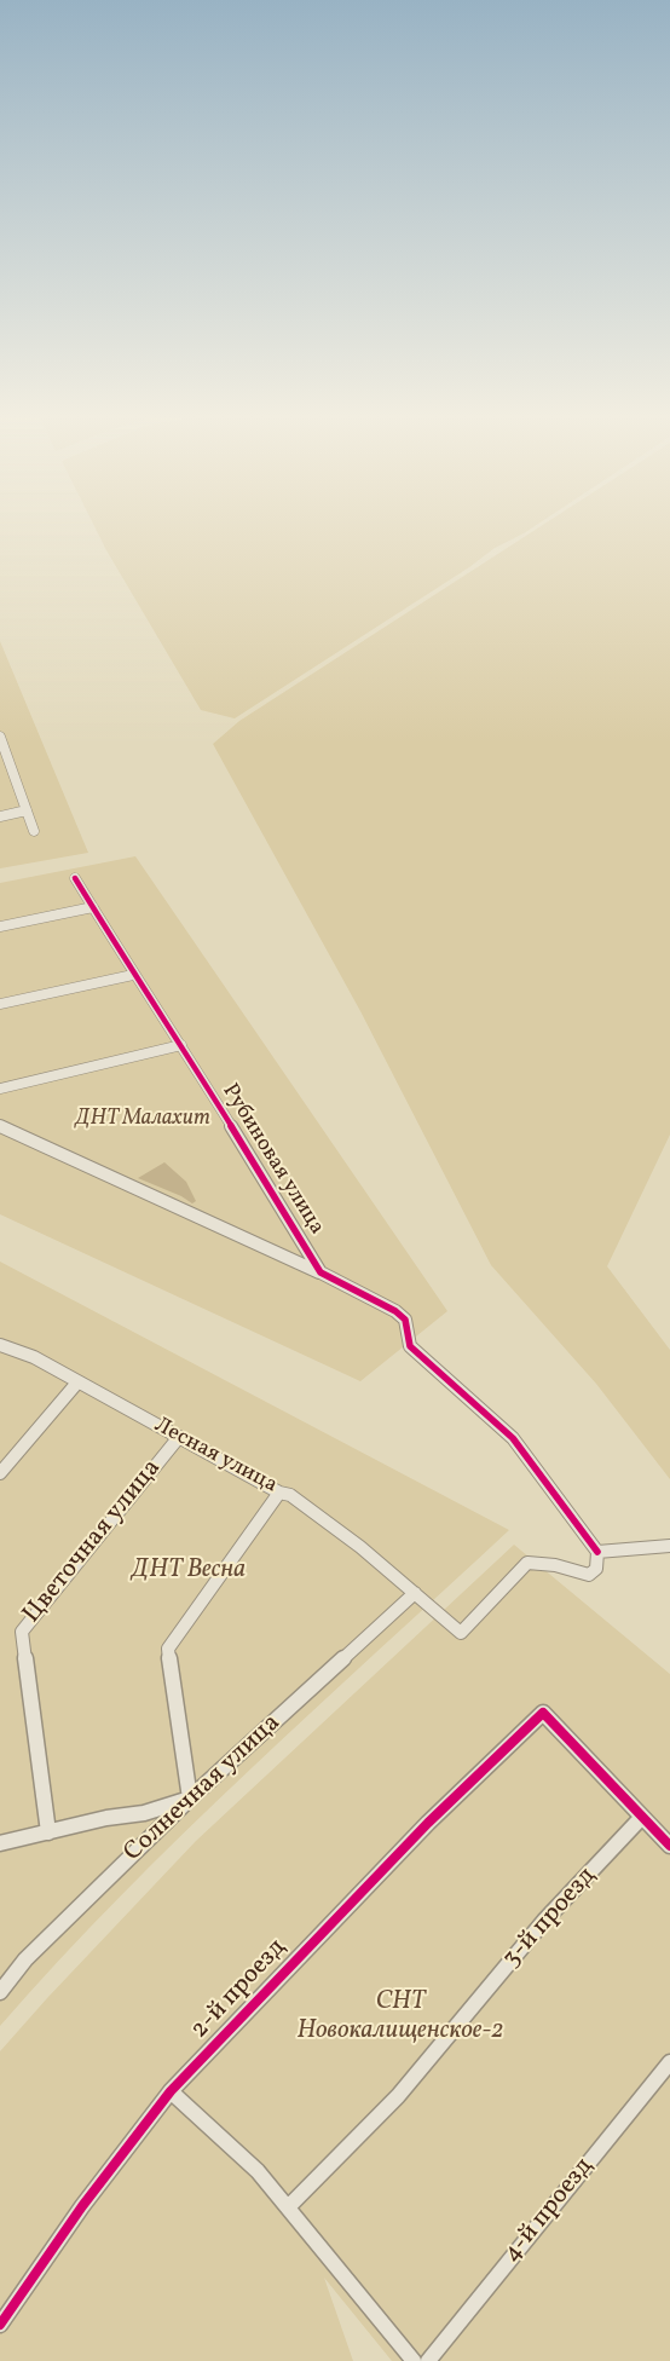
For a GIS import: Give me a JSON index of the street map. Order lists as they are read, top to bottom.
{
  "streets": {
    "street": [
      "Рубиновая улица",
      "Лесная улица",
      "Цветочная улица",
      "Солнечная улица",
      "3-й проезд",
      "2-й проезд",
      "4-й проезд"
    ]
  },
  "crossings": [
    ["Рубиновая улица", "Лесная улица"],
    ["Лесная улица", "Цветочная улица"],
    ["Лесная улица", "Солнечная улица"],
    ["3-й проезд", "2-й проезд"]
  ],
  "parks": ["ДНТ Малахит", "ДНТ Весна", "СНТ Новокалищенское-2"]
}
